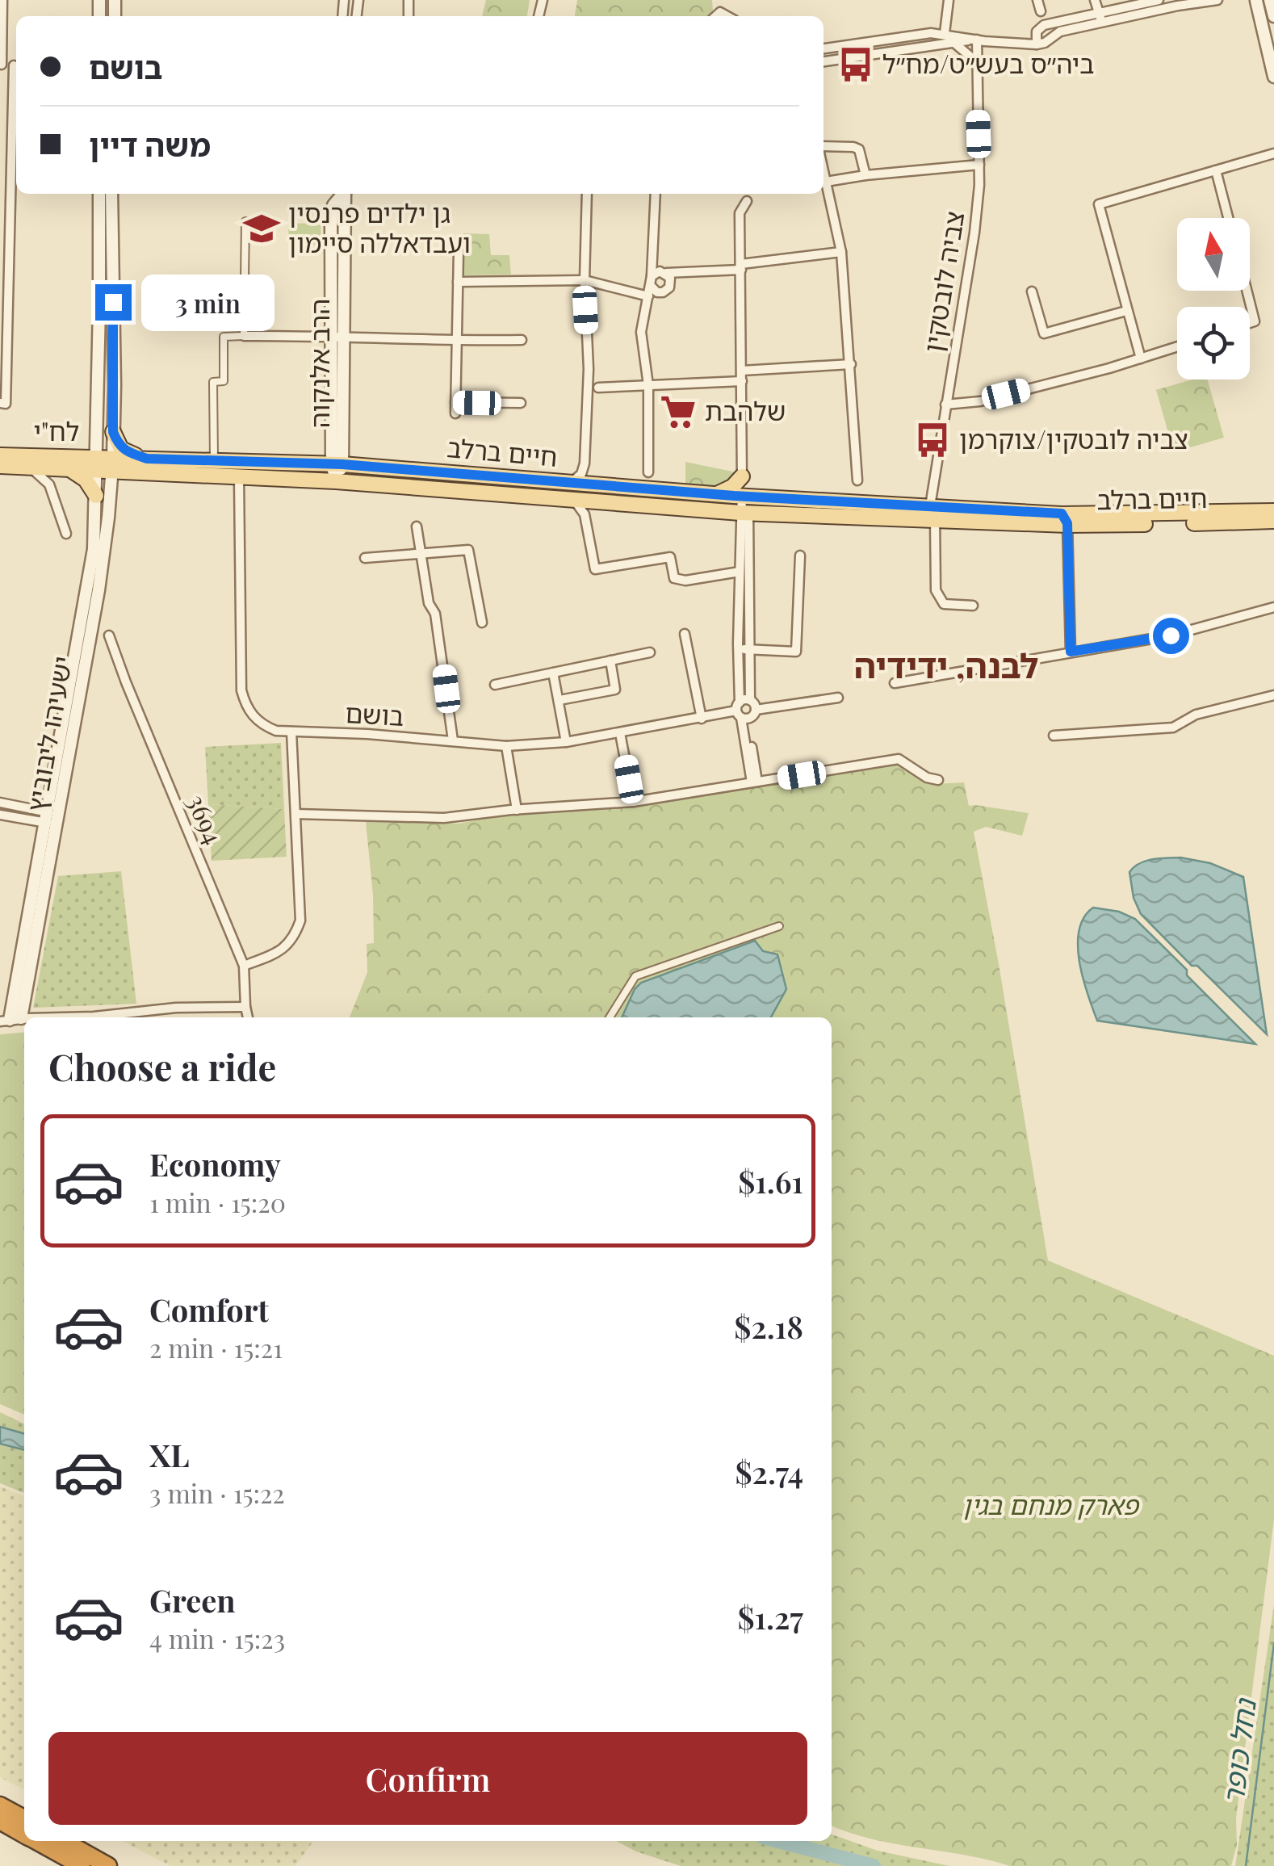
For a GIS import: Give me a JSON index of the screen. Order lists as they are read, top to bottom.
{
  "streets": {
    "main road": ["לח\"י", "חיים ברלב"],
    "street": [
      "צביה לובטקין",
      "הרב אלנקוה",
      "בושם",
      "ישעיהו ליבוביץ",
      "3694"
    ]
  },
  "crossings": [
    ["צביה לובטקין", "חיים ברלב"],
    ["הרב אלנקוה", "חיים ברלב"],
    ["לח\"י", "חיים ברלב"],
    ["לח\"י", "ישעיהו ליבוביץ"],
    ["חיים ברלב", "בושם"],
    ["חיים ברלב", "ישעיהו ליבוביץ"]
  ],
  "districts": ["לבנה, ידידיה"],
  "water": ["נחל כופר"],
  "parks": ["פארק מנחם בגין"],
  "places": {
    "bus stop": ["ביה״ס בעש״ט/מח״ל", "צביה לובטקין/צוקרמן"],
    "school or university": ["גן ילדים פרנסין ועבדאללה סיימון"],
    "supermarket": ["שלהבת"]
  },
  "north": "top",
  "page": {
    "banner": ["בושם", "משה דיין"],
    "bubble": "3 min",
    "heading": "Choose a ride",
    "list": [
      {
        "name": "Economy",
        "note": "1 min · 15:20",
        "value": "$1.61"
      },
      {
        "name": "Comfort",
        "note": "2 min · 15:21",
        "value": "$2.18"
      },
      {
        "name": "XL",
        "note": "3 min · 15:22",
        "value": "$2.74"
      },
      {
        "name": "Green",
        "note": "4 min · 15:23",
        "value": "$1.27"
      }
    ],
    "buttons": "Confirm"
  }
}
